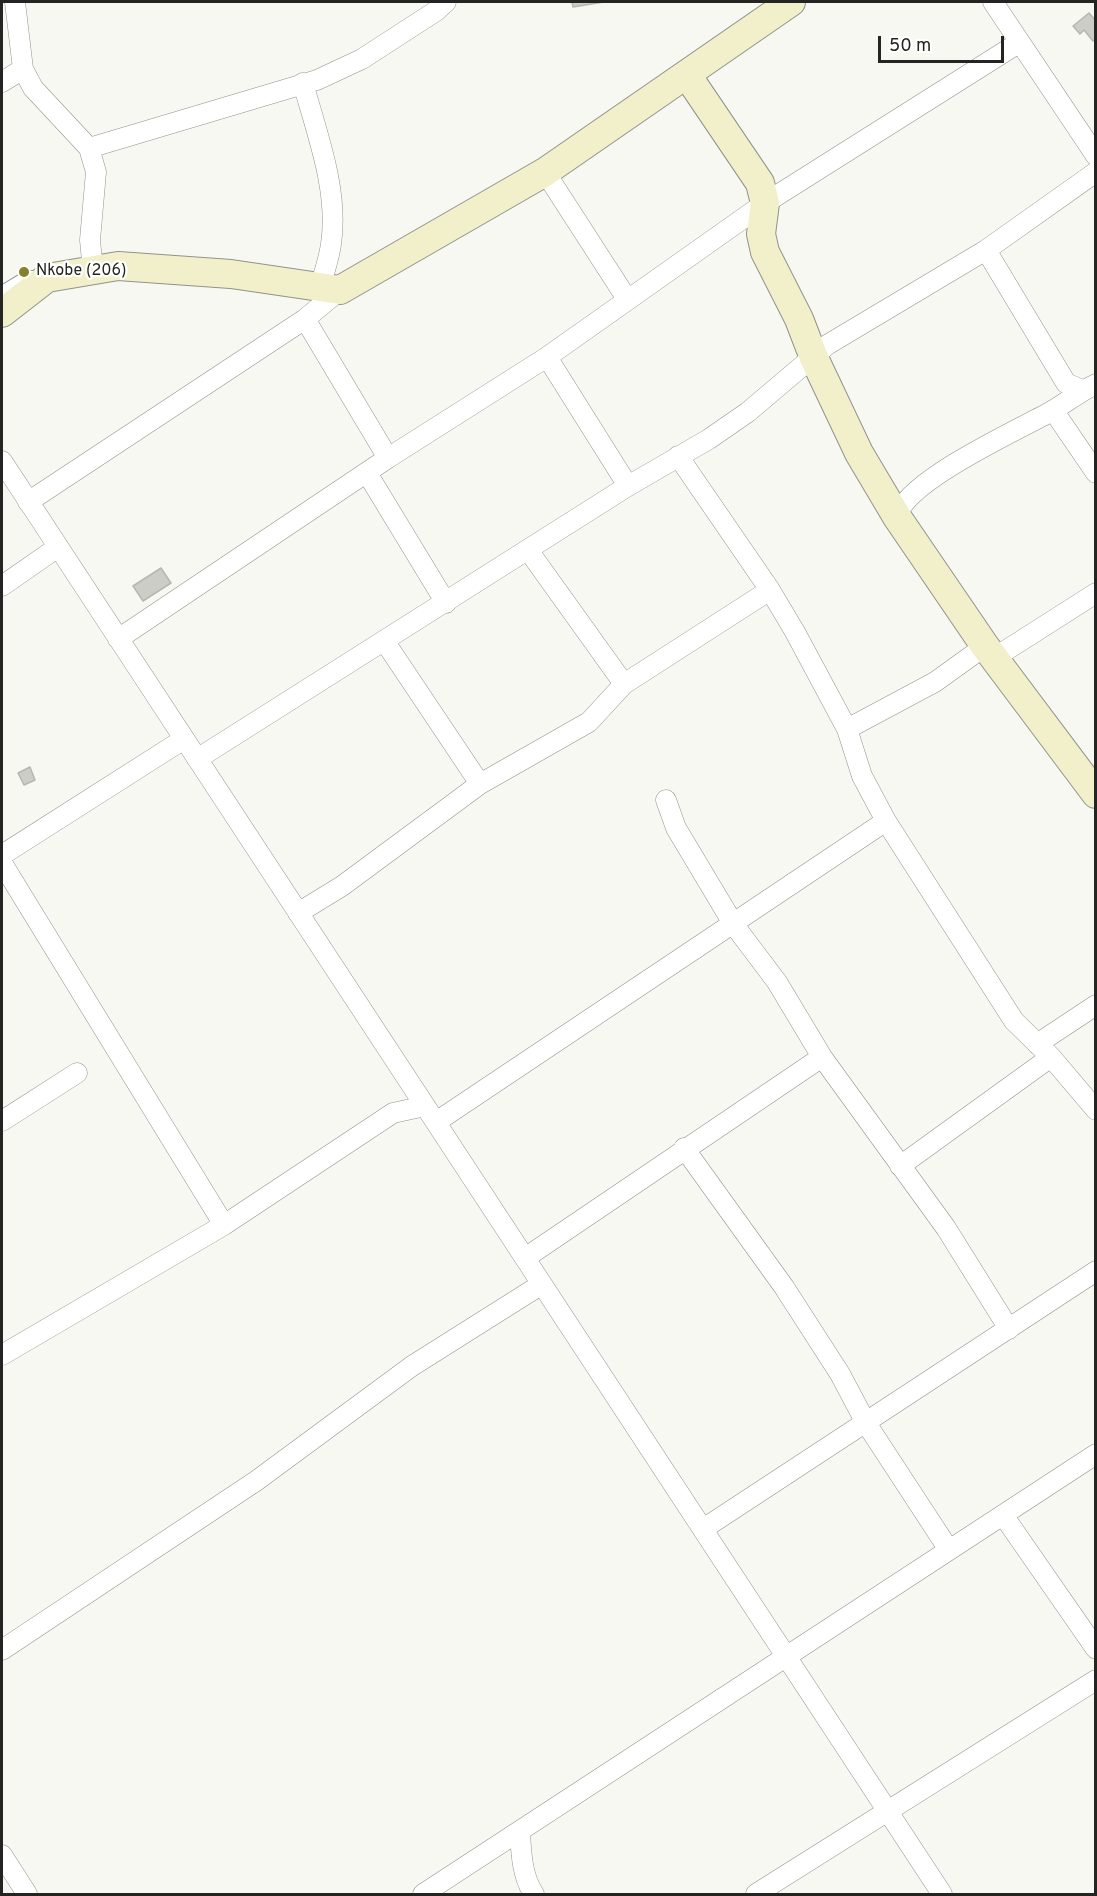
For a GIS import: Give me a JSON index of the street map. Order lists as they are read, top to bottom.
{
  "places": ["Nkobe (206)"],
  "scale_bar": "50 m"
}
